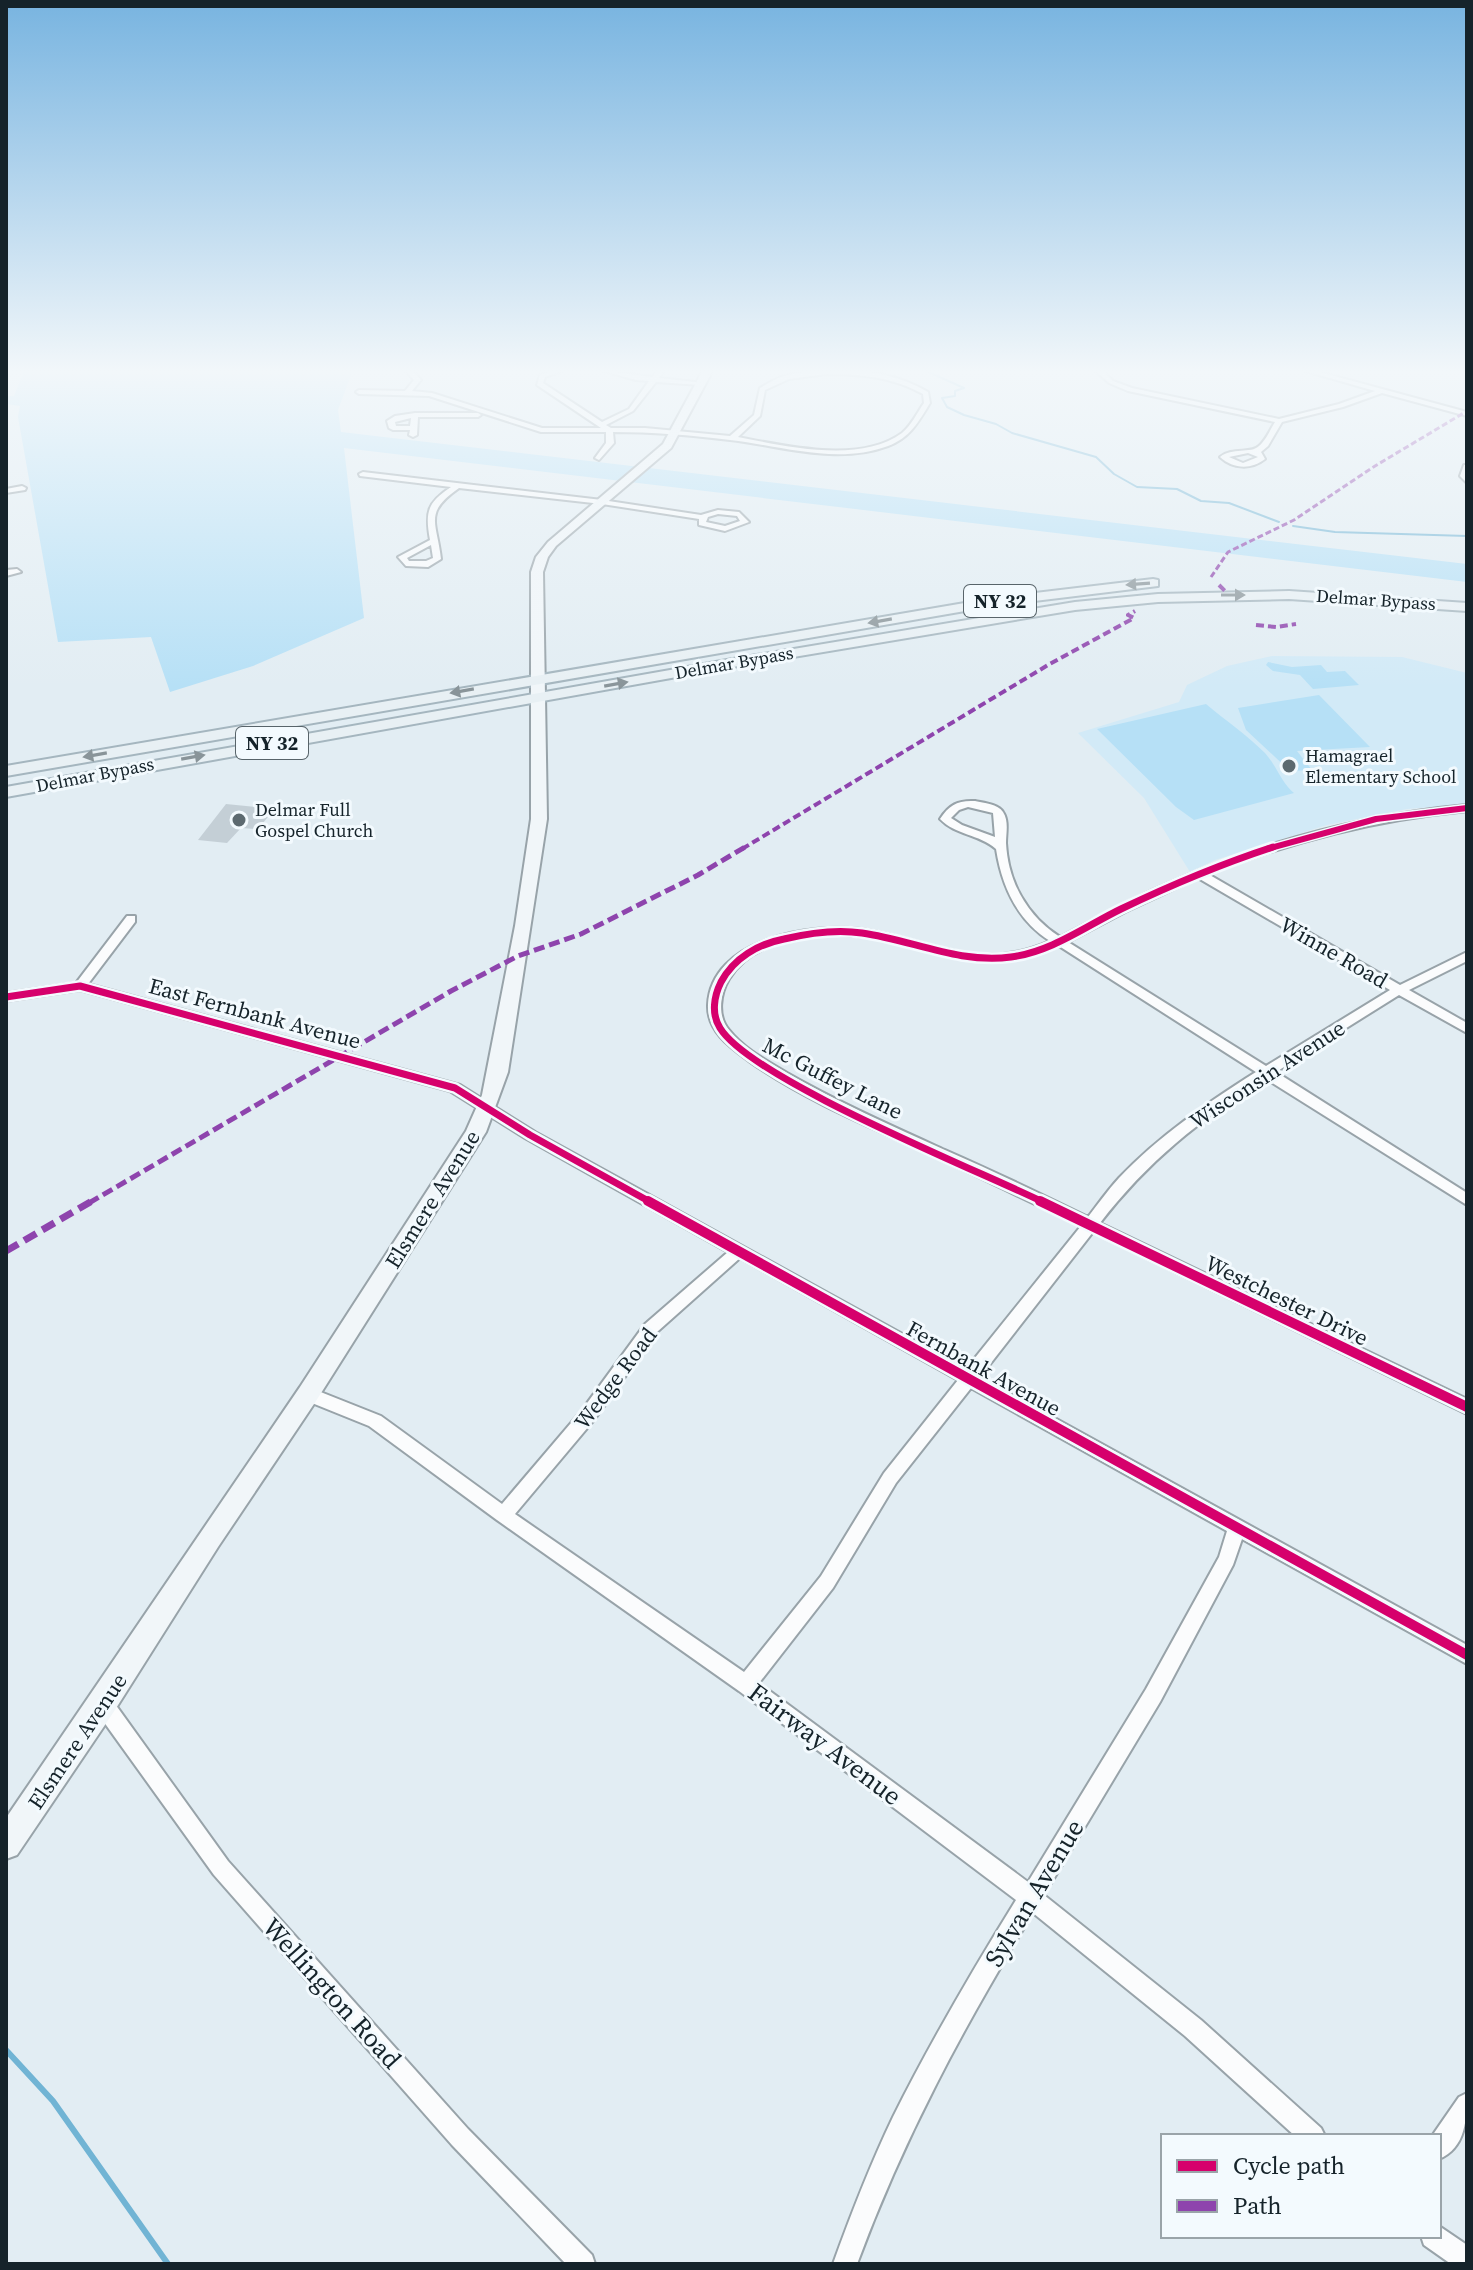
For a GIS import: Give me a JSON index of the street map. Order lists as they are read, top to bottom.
{
  "streets": {
    "main road": ["Delmar Bypass", "NY 32", "Elsmere Avenue"],
    "street": [
      "Winne Road",
      "East Fernbank Avenue",
      "Wisconsin Avenue",
      "Mc Guffey Lane",
      "Westchester Drive",
      "Fernbank Avenue",
      "Wedge Road",
      "Fairway Avenue",
      "Sylvan Avenue",
      "Wellington Road"
    ]
  },
  "crossings": [
    ["Delmar Bypass", "Elsmere Avenue"],
    ["Winne Road", "Wisconsin Avenue"],
    ["Winne Road", "Mc Guffey Lane"],
    ["East Fernbank Avenue", "Elsmere Avenue"],
    ["East Fernbank Avenue", "Fernbank Avenue"],
    ["Wisconsin Avenue", "Mc Guffey Lane"],
    ["Wisconsin Avenue", "Westchester Drive"],
    ["Wisconsin Avenue", "Fernbank Avenue"],
    ["Wisconsin Avenue", "Fairway Avenue"],
    ["Mc Guffey Lane", "Westchester Drive"],
    ["Elsmere Avenue", "Fernbank Avenue"],
    ["Elsmere Avenue", "Fairway Avenue"],
    ["Elsmere Avenue", "Wellington Road"],
    ["Fernbank Avenue", "Wedge Road"],
    ["Fernbank Avenue", "Sylvan Avenue"],
    ["Wedge Road", "Fairway Avenue"],
    ["Fairway Avenue", "Sylvan Avenue"]
  ],
  "places": ["Hamagrael Elementary School", "Delmar Full Gospel Church"],
  "legend": ["Cycle path", "Path"]
}
